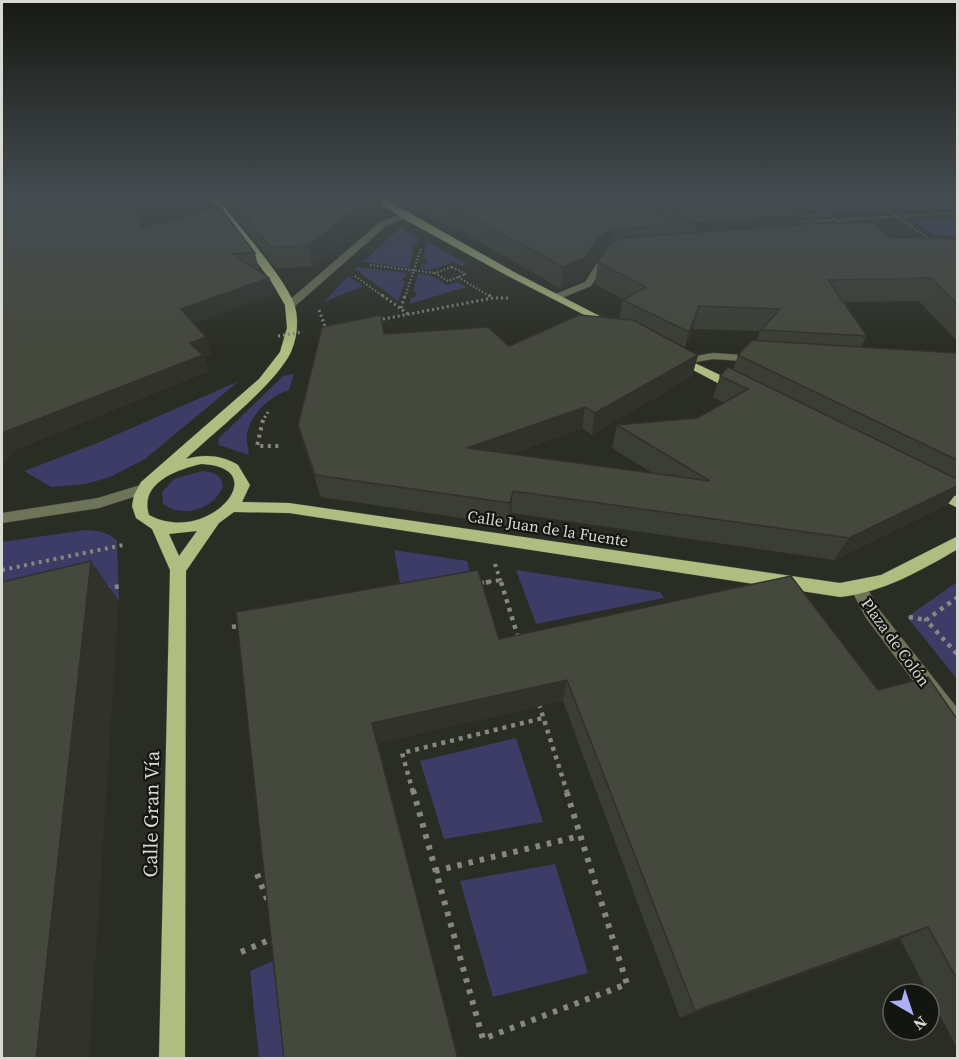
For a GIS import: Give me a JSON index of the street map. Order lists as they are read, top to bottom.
{
  "streets": {
    "main road": ["Calle Juan de la Fuente", "Plaza de Colón", "Calle Gran Vía"]
  },
  "crossings": [
    ["Calle Juan de la Fuente", "Plaza de Colón"],
    ["Calle Juan de la Fuente", "Calle Gran Vía"]
  ],
  "north": "bottom right"
}
